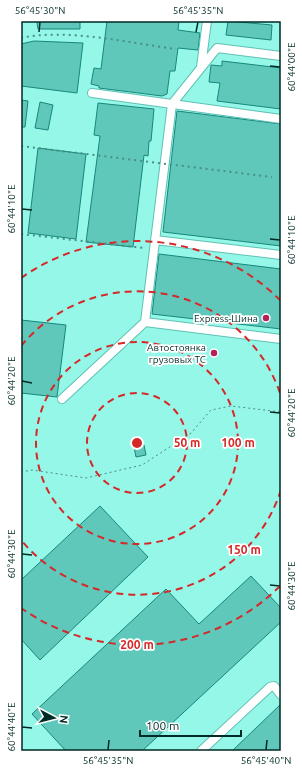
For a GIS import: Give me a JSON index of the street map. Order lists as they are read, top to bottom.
{
  "places": ["Express-Шина", "Автостоянка грузовых ТС"],
  "scale_bar": "100 m",
  "north": "right",
  "coordinates": [
    "56°45'30\"N",
    "56°45'35\"N",
    "60°44'00\"E",
    "60°44'10\"E",
    "60°44'20\"E",
    "60°44'30\"E",
    "60°44'40\"E",
    "56°45'40\"N"
  ],
  "rings": [
    "50 m",
    "100 m",
    "150 m",
    "200 m"
  ]
}
